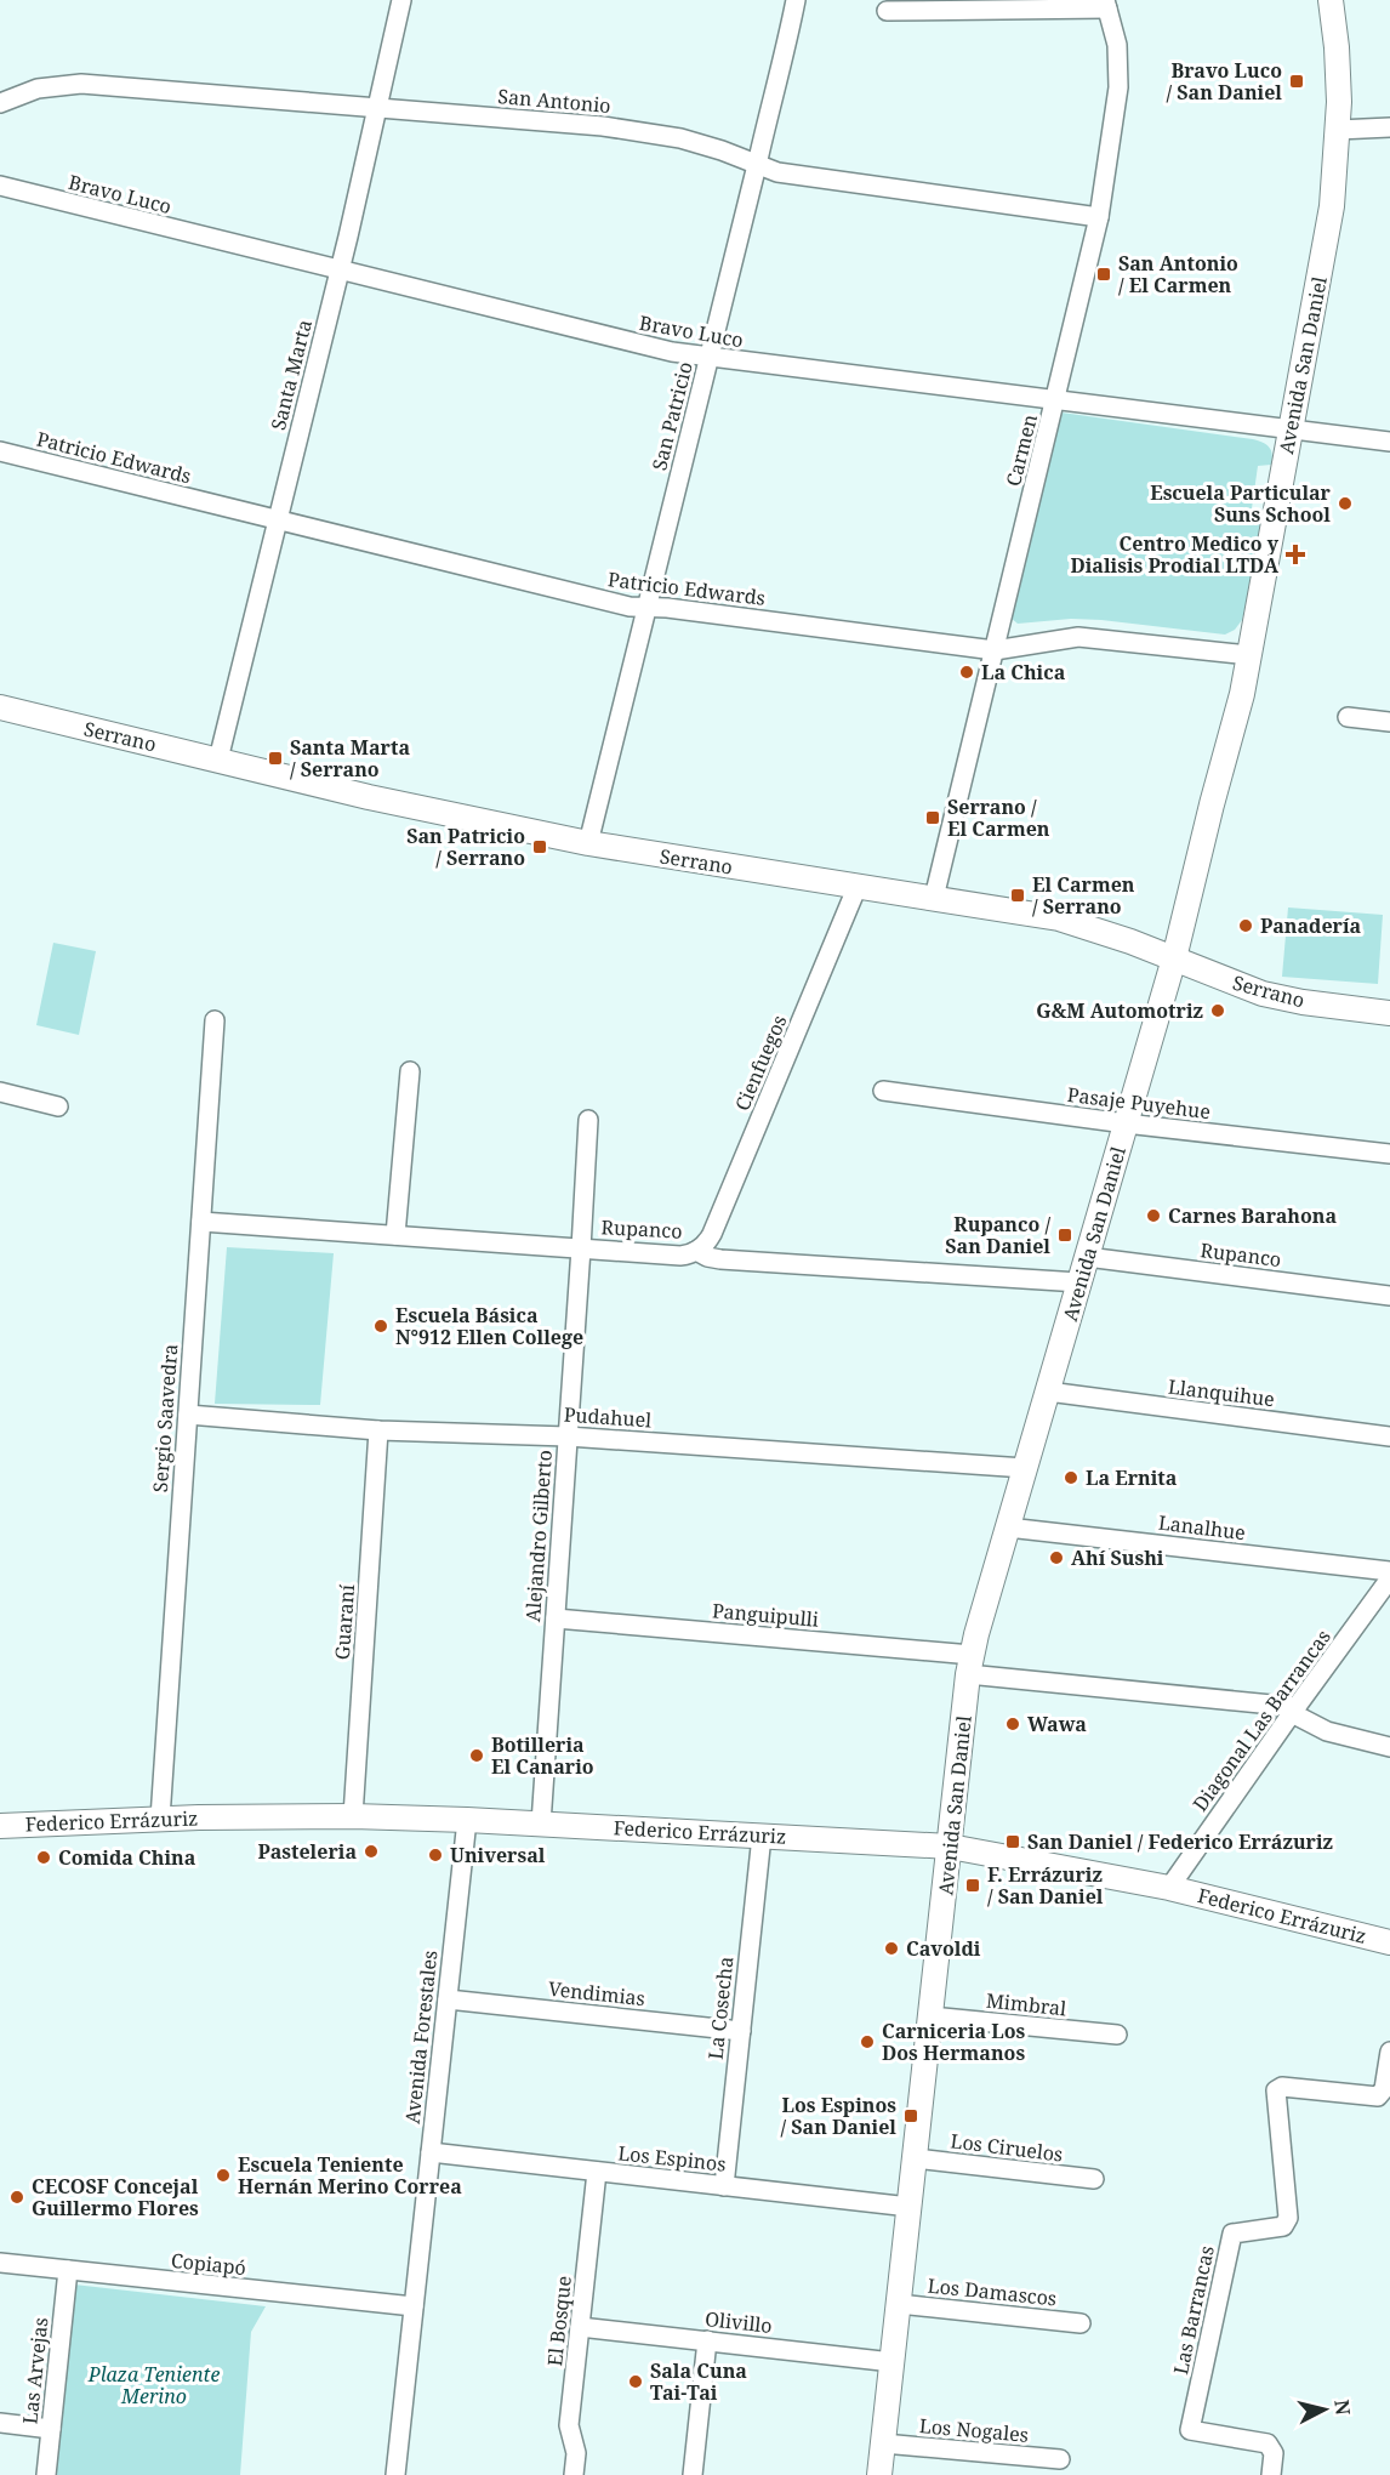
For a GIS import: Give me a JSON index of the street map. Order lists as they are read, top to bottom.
{
  "streets": {
    "street": [
      "San Antonio",
      "Bravo Luco",
      "Avenida San Daniel",
      "Santa Marta",
      "San Patricio",
      "Carmen",
      "Patricio Edwards",
      "Serrano",
      "Cienfuegos",
      "Pasaje Puyehue",
      "Rupanco",
      "Llanquihue",
      "Pudahuel",
      "Sergio Saavedra",
      "Lanalhue",
      "Alejandro Gilberto",
      "Panguipulli",
      "Guaraní",
      "Diagonal Las Barrancas",
      "Federico Errázuriz",
      "Vendimias",
      "Mimbral",
      "La Cosecha",
      "Avenida Forestales",
      "Los Ciruelos",
      "Los Espinos",
      "Copiapó",
      "Los Damascos",
      "Las Barrancas",
      "El Bosque",
      "Olivillo",
      "Las Arvejas",
      "Los Nogales"
    ]
  },
  "crossings": [
    ["San Antonio", "Santa Marta"],
    ["San Antonio", "San Patricio"],
    ["San Antonio", "Carmen"],
    ["Bravo Luco", "Avenida San Daniel"],
    ["Bravo Luco", "Santa Marta"],
    ["Bravo Luco", "San Patricio"],
    ["Bravo Luco", "Carmen"],
    ["Avenida San Daniel", "Patricio Edwards"],
    ["Avenida San Daniel", "Serrano"],
    ["Avenida San Daniel", "Pasaje Puyehue"],
    ["Avenida San Daniel", "Rupanco"],
    ["Avenida San Daniel", "Llanquihue"],
    ["Avenida San Daniel", "Pudahuel"],
    ["Avenida San Daniel", "Lanalhue"],
    ["Avenida San Daniel", "Panguipulli"],
    ["Avenida San Daniel", "Federico Errázuriz"],
    ["Avenida San Daniel", "Mimbral"],
    ["Avenida San Daniel", "Los Ciruelos"],
    ["Avenida San Daniel", "Los Espinos"],
    ["Avenida San Daniel", "Los Damascos"],
    ["Avenida San Daniel", "Olivillo"],
    ["Avenida San Daniel", "Los Nogales"],
    ["Santa Marta", "Patricio Edwards"],
    ["Santa Marta", "Serrano"],
    ["San Patricio", "Patricio Edwards"],
    ["San Patricio", "Serrano"],
    ["Carmen", "Patricio Edwards"],
    ["Carmen", "Serrano"],
    ["Serrano", "Cienfuegos"],
    ["Cienfuegos", "Rupanco"],
    ["Rupanco", "Sergio Saavedra"],
    ["Rupanco", "Alejandro Gilberto"],
    ["Pudahuel", "Sergio Saavedra"],
    ["Pudahuel", "Alejandro Gilberto"],
    ["Pudahuel", "Guaraní"],
    ["Sergio Saavedra", "Federico Errázuriz"],
    ["Alejandro Gilberto", "Panguipulli"],
    ["Alejandro Gilberto", "Federico Errázuriz"],
    ["Panguipulli", "Diagonal Las Barrancas"],
    ["Guaraní", "Federico Errázuriz"],
    ["Diagonal Las Barrancas", "Federico Errázuriz"],
    ["Federico Errázuriz", "La Cosecha"],
    ["Federico Errázuriz", "Avenida Forestales"],
    ["Vendimias", "La Cosecha"],
    ["Vendimias", "Avenida Forestales"],
    ["La Cosecha", "Los Espinos"],
    ["Avenida Forestales", "Los Espinos"],
    ["Avenida Forestales", "Copiapó"],
    ["Los Espinos", "El Bosque"],
    ["Copiapó", "Las Arvejas"],
    ["El Bosque", "Olivillo"]
  ],
  "parks": ["Plaza Teniente Merino"],
  "places": {
    "transit": [
      "Bravo Luco / San Daniel",
      "San Antonio / El Carmen",
      "Santa Marta / Serrano",
      "Serrano / El Carmen",
      "San Patricio / Serrano",
      "El Carmen / Serrano",
      "Rupanco / San Daniel",
      "San Daniel / Federico Errázuriz",
      "F. Errázuriz / San Daniel",
      "Los Espinos / San Daniel"
    ],
    "other": [
      "Escuela Particular Suns School",
      "La Chica",
      "Panadería",
      "G&M Automotriz",
      "Carnes Barahona",
      "Escuela Básica N°912 Ellen College",
      "La Ernita",
      "Ahí Sushi",
      "Wawa",
      "Botilleria El Canario",
      "Pasteleria",
      "Universal",
      "Comida China",
      "Cavoldi",
      "Carniceria Los Dos Hermanos",
      "Escuela Teniente Hernán Merino Correa",
      "CECOSF Concejal Guillermo Flores",
      "Sala Cuna Tai-Tai"
    ],
    "health": ["Centro Medico y Dialisis Prodial LTDA"]
  },
  "north": "right"
}
